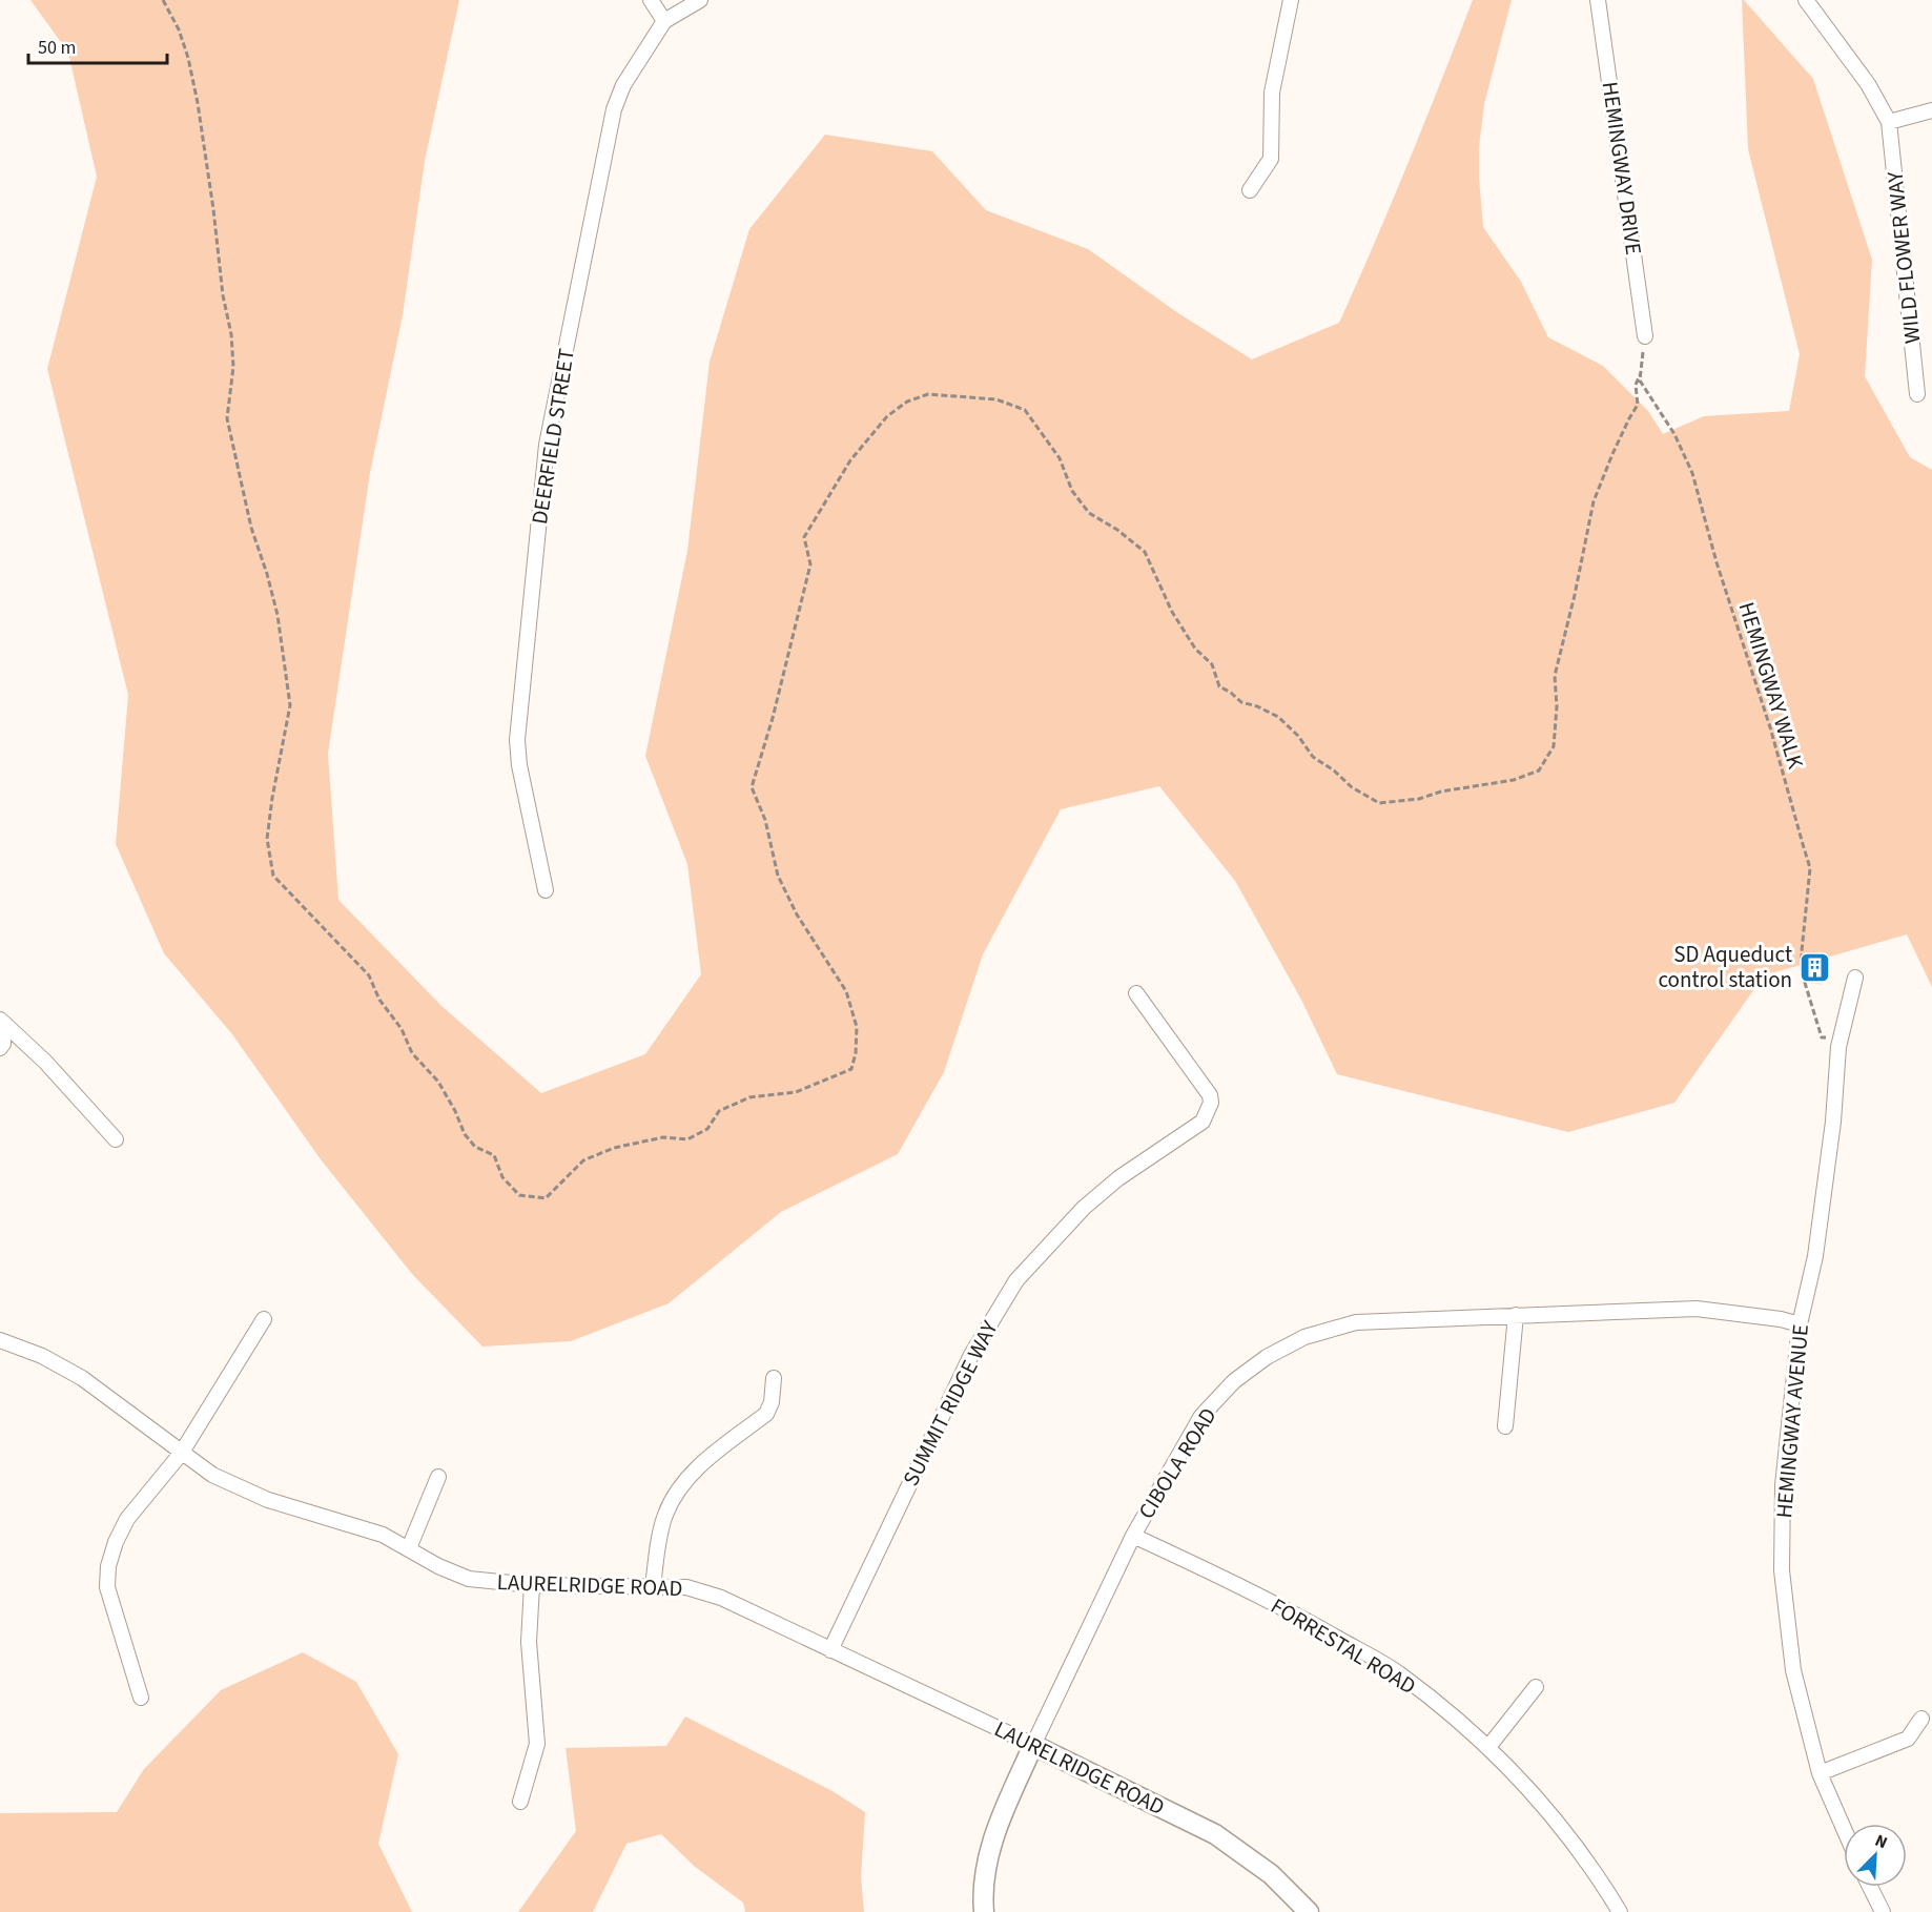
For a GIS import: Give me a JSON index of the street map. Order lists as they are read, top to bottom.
{
  "streets": {
    "street": [
      "HEMINGWAY DRIVE",
      "WILD FLOWER WAY",
      "DEERFIELD STREET",
      "SUMMIT RIDGE WAY",
      "HEMINGWAY AVENUE",
      "CIBOLA ROAD",
      "LAURELRIDGE ROAD",
      "FORRESTAL ROAD"
    ],
    "path": ["HEMINGWAY WALK"]
  },
  "crossings": [
    ["HEMINGWAY DRIVE", "HEMINGWAY WALK"],
    ["HEMINGWAY WALK", "HEMINGWAY AVENUE"],
    ["SUMMIT RIDGE WAY", "LAURELRIDGE ROAD"],
    ["HEMINGWAY AVENUE", "CIBOLA ROAD"],
    ["CIBOLA ROAD", "LAURELRIDGE ROAD"],
    ["CIBOLA ROAD", "FORRESTAL ROAD"]
  ],
  "places": {
    "building": ["SD Aqueduct control station"]
  },
  "scale_bar": "50 m",
  "north": "top right"
}
